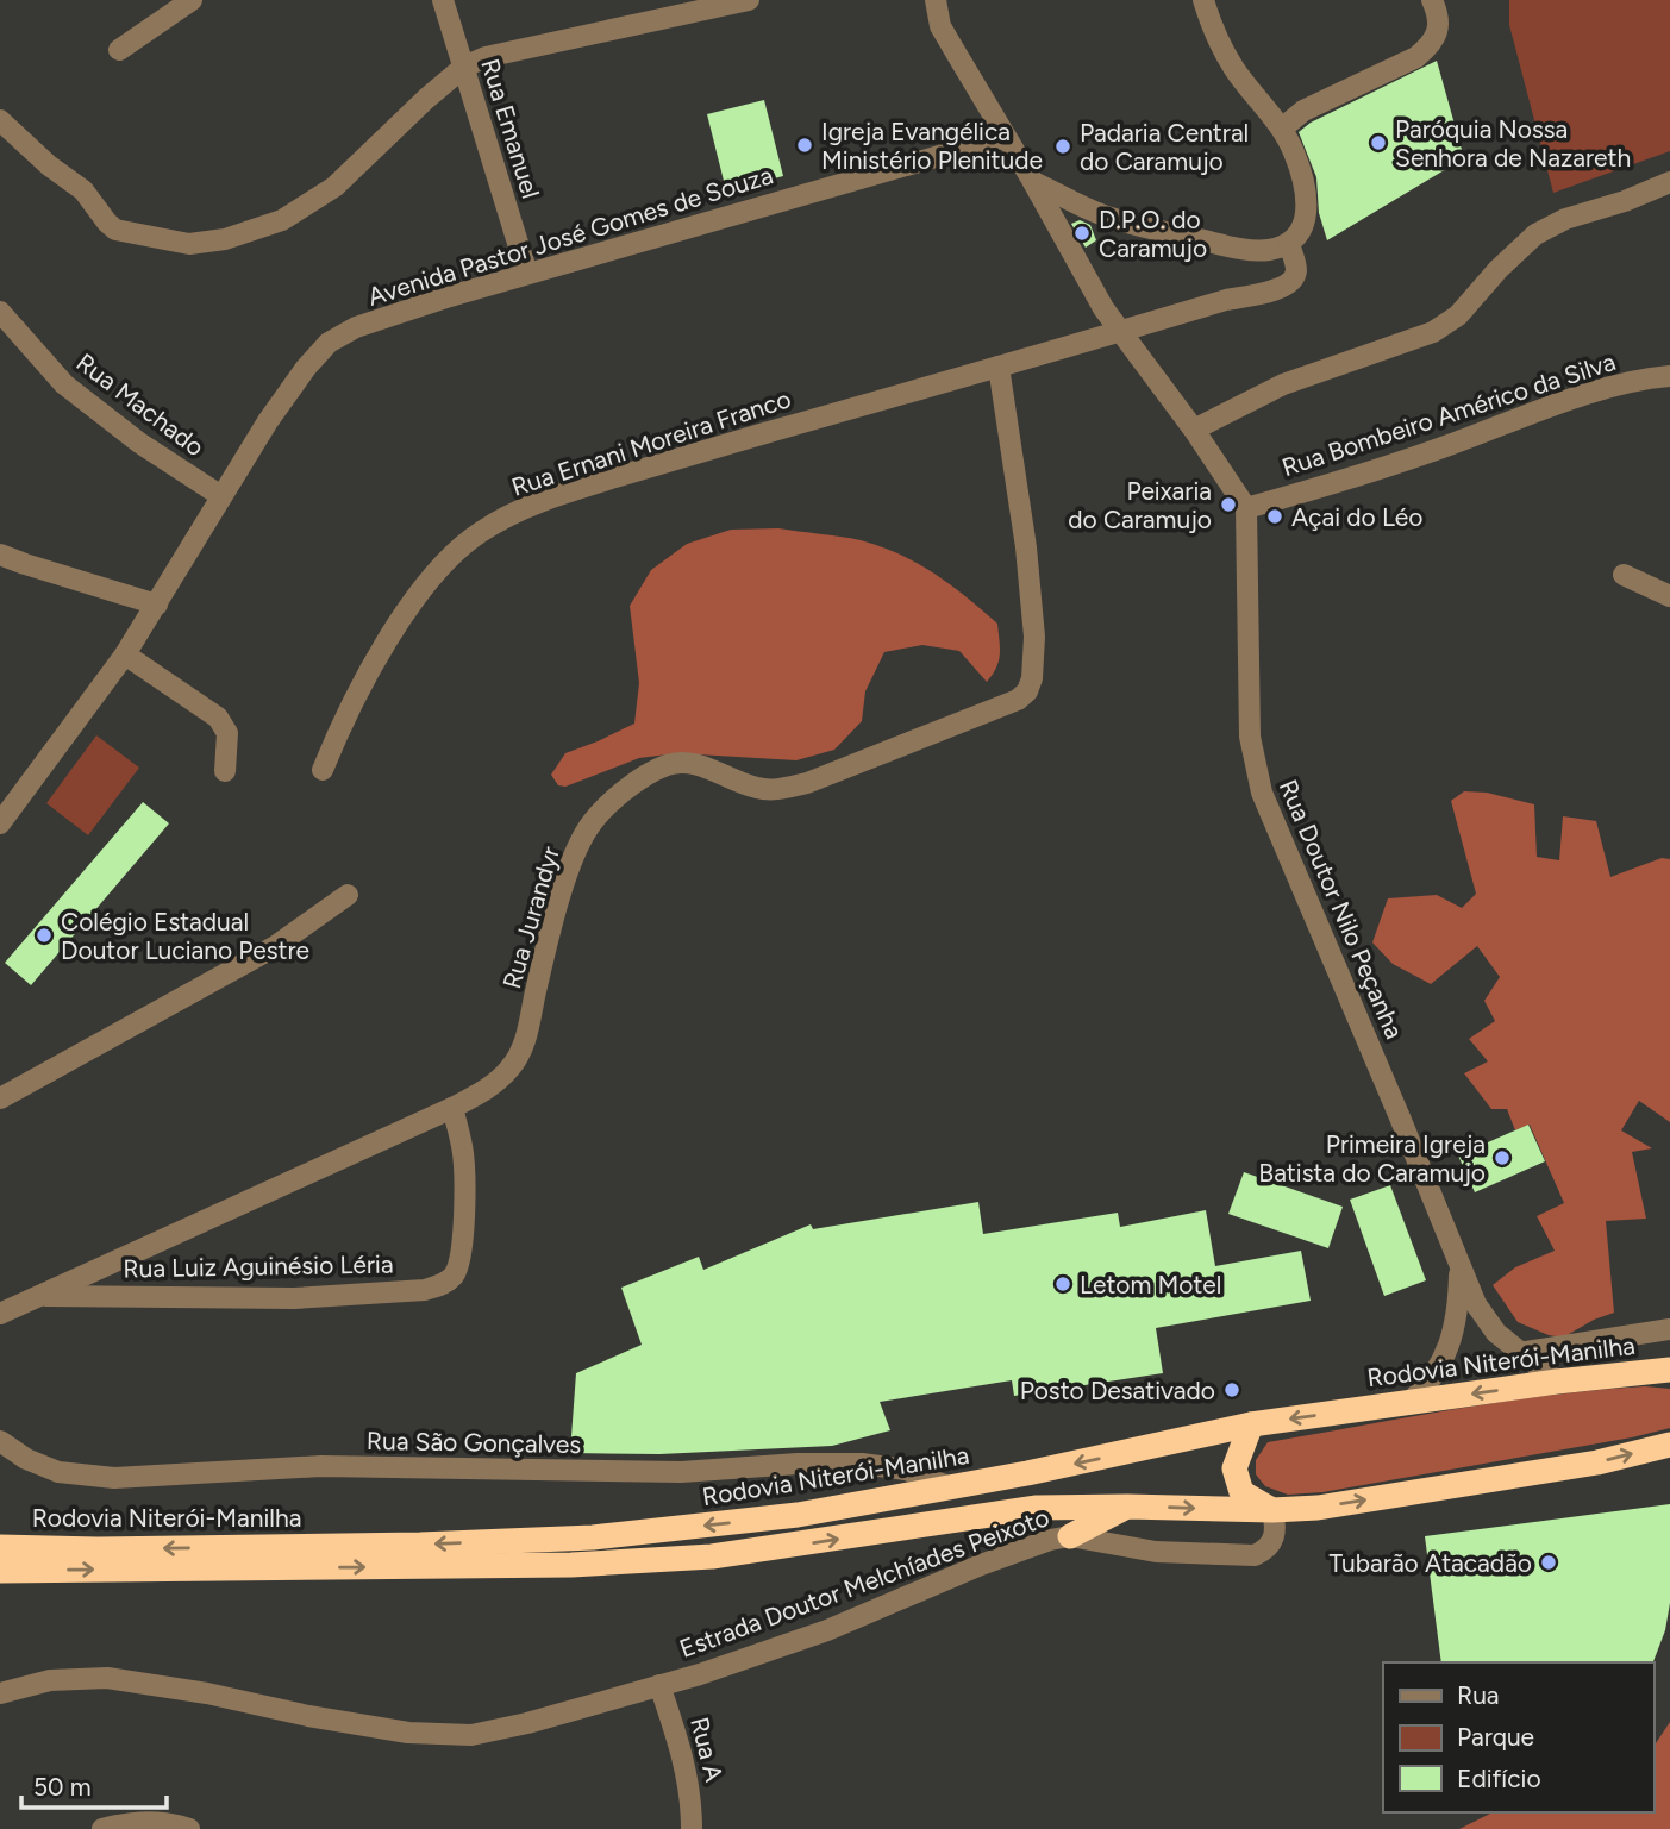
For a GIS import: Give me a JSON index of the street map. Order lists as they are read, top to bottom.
{
  "streets": {
    "highway": ["Rodovia Niterói-Manilha"],
    "street": [
      "Rua Emanuel",
      "Avenida Pastor José Gomes de Souza",
      "Rua Machado",
      "Rua Bombeiro Américo da Silva",
      "Rua Ernani Moreira Franco",
      "Rua Doutor Nilo Peçanha",
      "Rua Jurandyr",
      "Rua Luiz Aguinésio Léria",
      "Rua São Gonçalves",
      "Estrada Doutor Melchíades Peixoto",
      "Rua A"
    ]
  },
  "crossings": [
    ["Rua Emanuel", "Avenida Pastor José Gomes de Souza"],
    ["Avenida Pastor José Gomes de Souza", "Rua Machado"],
    ["Rua Bombeiro Américo da Silva", "Rua Doutor Nilo Peçanha"],
    ["Rua Ernani Moreira Franco", "Rua Jurandyr"],
    ["Rua Doutor Nilo Peçanha", "Rodovia Niterói-Manilha"],
    ["Rua Jurandyr", "Rua Luiz Aguinésio Léria"],
    ["Rodovia Niterói-Manilha", "Rua São Gonçalves"],
    ["Rodovia Niterói-Manilha", "Estrada Doutor Melchíades Peixoto"],
    ["Estrada Doutor Melchíades Peixoto", "Rua A"]
  ],
  "places": [
    "Paróquia Nossa Senhora de Nazareth",
    "Igreja Evangélica Ministério Plenitude",
    "Padaria Central do Caramujo",
    "D.P.O. do Caramujo",
    "Peixaria do Caramujo",
    "Açai do Léo",
    "Colégio Estadual Doutor Luciano Pestre",
    "Primeira Igreja Batista do Caramujo",
    "Letom Motel",
    "Posto Desativado",
    "Tubarão Atacadão"
  ],
  "legend": ["Rua", "Parque", "Edifício"],
  "scale_bar": "50 m"
}
